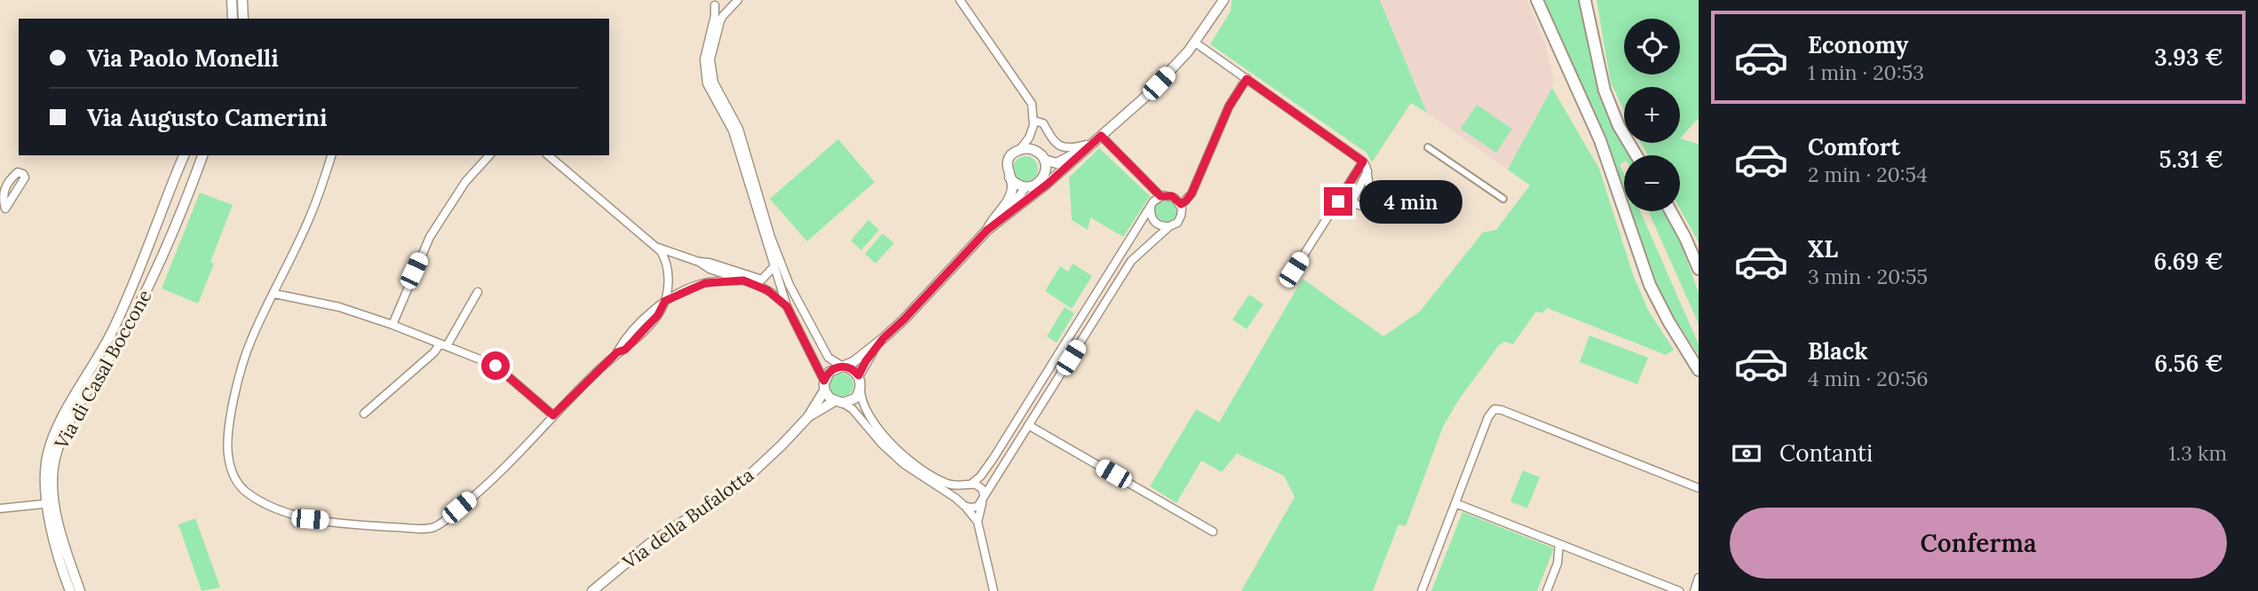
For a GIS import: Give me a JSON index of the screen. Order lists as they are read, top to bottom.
{
  "streets": {
    "street": ["Via di Casal Boccone", "Via della Bufalotta"]
  },
  "page": {
    "list": [
      {
        "name": "Economy",
        "note": "1 min · 20:53",
        "value": "3.93 €"
      },
      {
        "name": "Comfort",
        "note": "2 min · 20:54",
        "value": "5.31 €"
      },
      {
        "name": "XL",
        "note": "3 min · 20:55",
        "value": "6.69 €"
      },
      {
        "name": "Black",
        "note": "4 min · 20:56",
        "value": "6.56 €"
      }
    ],
    "map_buttons": ["+", "−"],
    "banner": ["Via Paolo Monelli", "Via Augusto Camerini"],
    "bubble": "4 min",
    "pay": ["Contanti", "1.3 km"],
    "buttons": "Conferma"
  }
}
